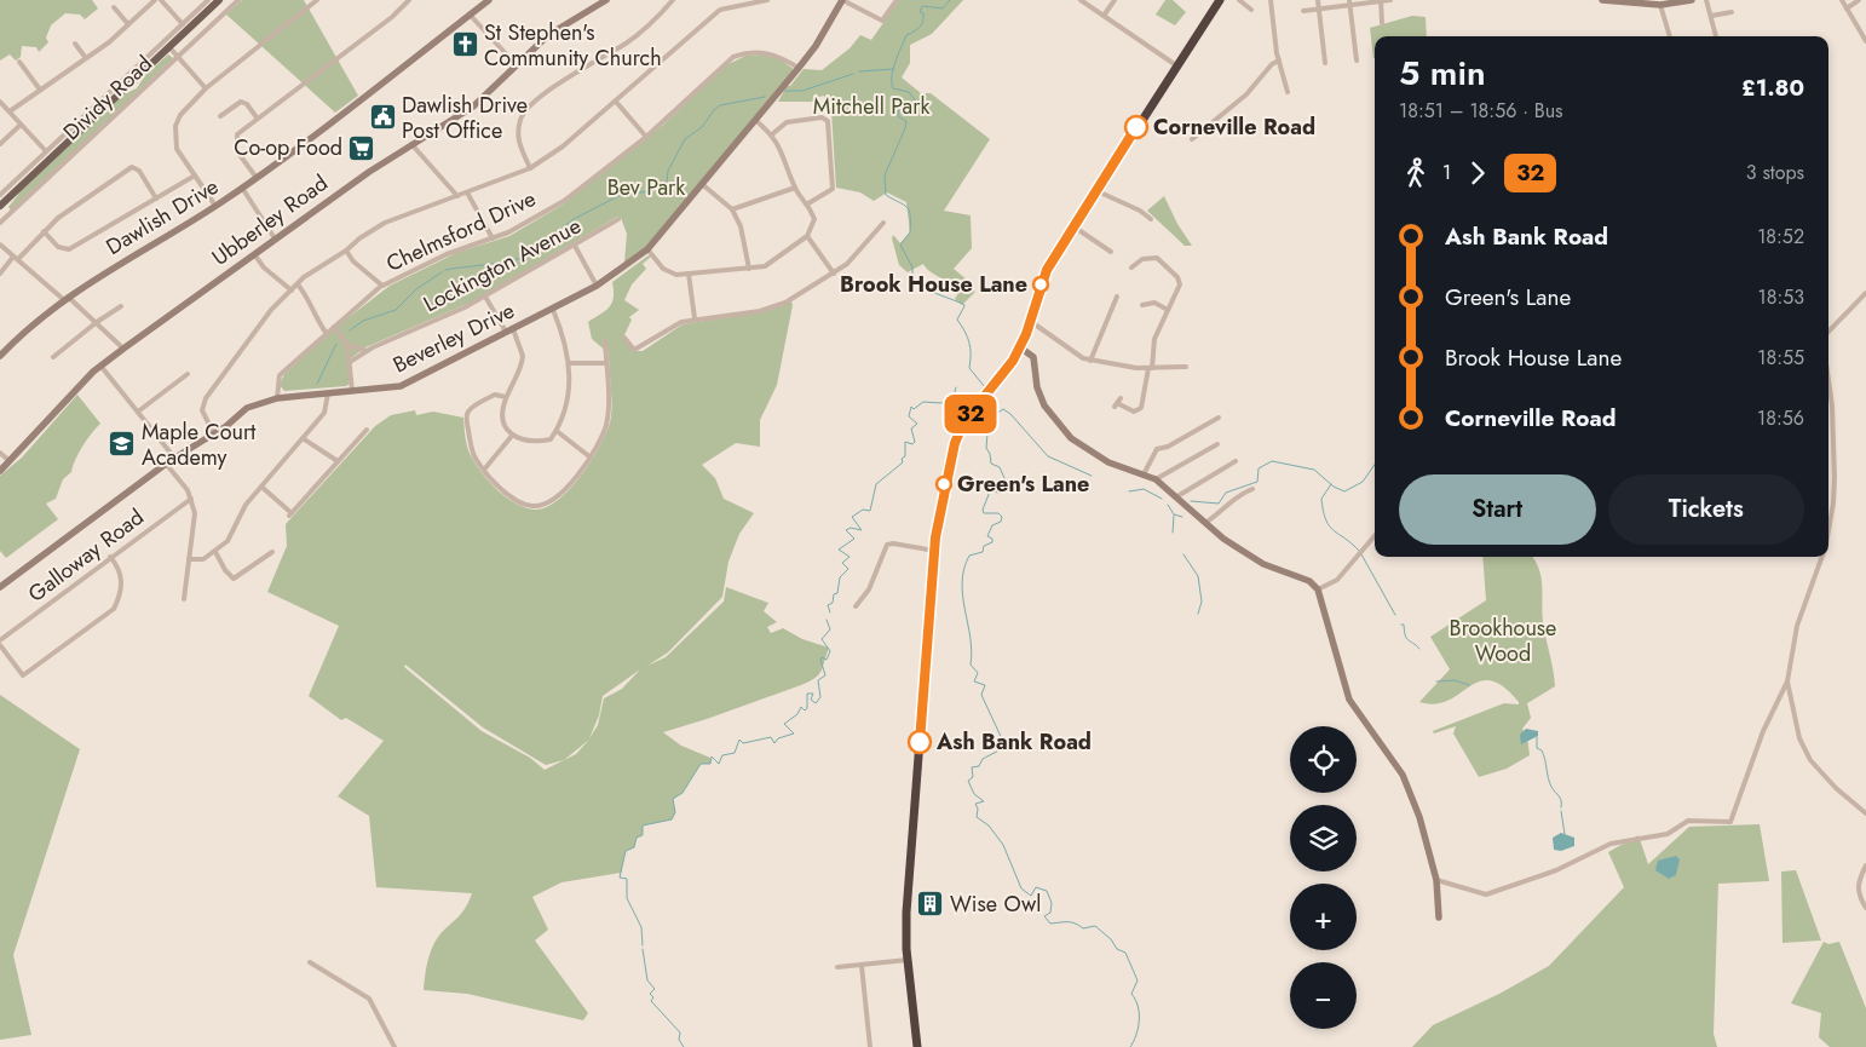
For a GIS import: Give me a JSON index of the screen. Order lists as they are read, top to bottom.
{
  "streets": {
    "main road": ["Dividy Road"],
    "street": [
      "Dawlish Drive",
      "Ubberley Road",
      "Chelmsford Drive",
      "Lockington Avenue",
      "Beverley Drive",
      "Galloway Road"
    ]
  },
  "crossings": [
    ["Chelmsford Drive", "Beverley Drive"]
  ],
  "parks": ["Mitchell Park", "Bev Park", "Brookhouse Wood"],
  "places": {
    "church": ["St Stephen's Community Church"],
    "public building": ["Dawlish Drive Post Office"],
    "other": [
      "Corneville Road",
      "Brook House Lane",
      "Green's Lane",
      "Ash Bank Road"
    ],
    "supermarket": ["Co-op Food"],
    "school or university": ["Maple Court Academy"],
    "building": ["Wise Owl"]
  },
  "lines": ["bus line 32"],
  "page": {
    "on_map": "32",
    "heading": ["5 min", "18:51 – 18:56 · Bus", "£1.80"],
    "legs": ["1", "32", "3 stops"],
    "list": [
      {
        "name": "Ash Bank Road",
        "value": "18:52"
      },
      {
        "name": "Green's Lane",
        "value": "18:53"
      },
      {
        "name": "Brook House Lane",
        "value": "18:55"
      },
      {
        "name": "Corneville Road",
        "value": "18:56"
      }
    ],
    "buttons": ["Start", "Tickets"],
    "map_buttons": ["+", "−"]
  }
}
